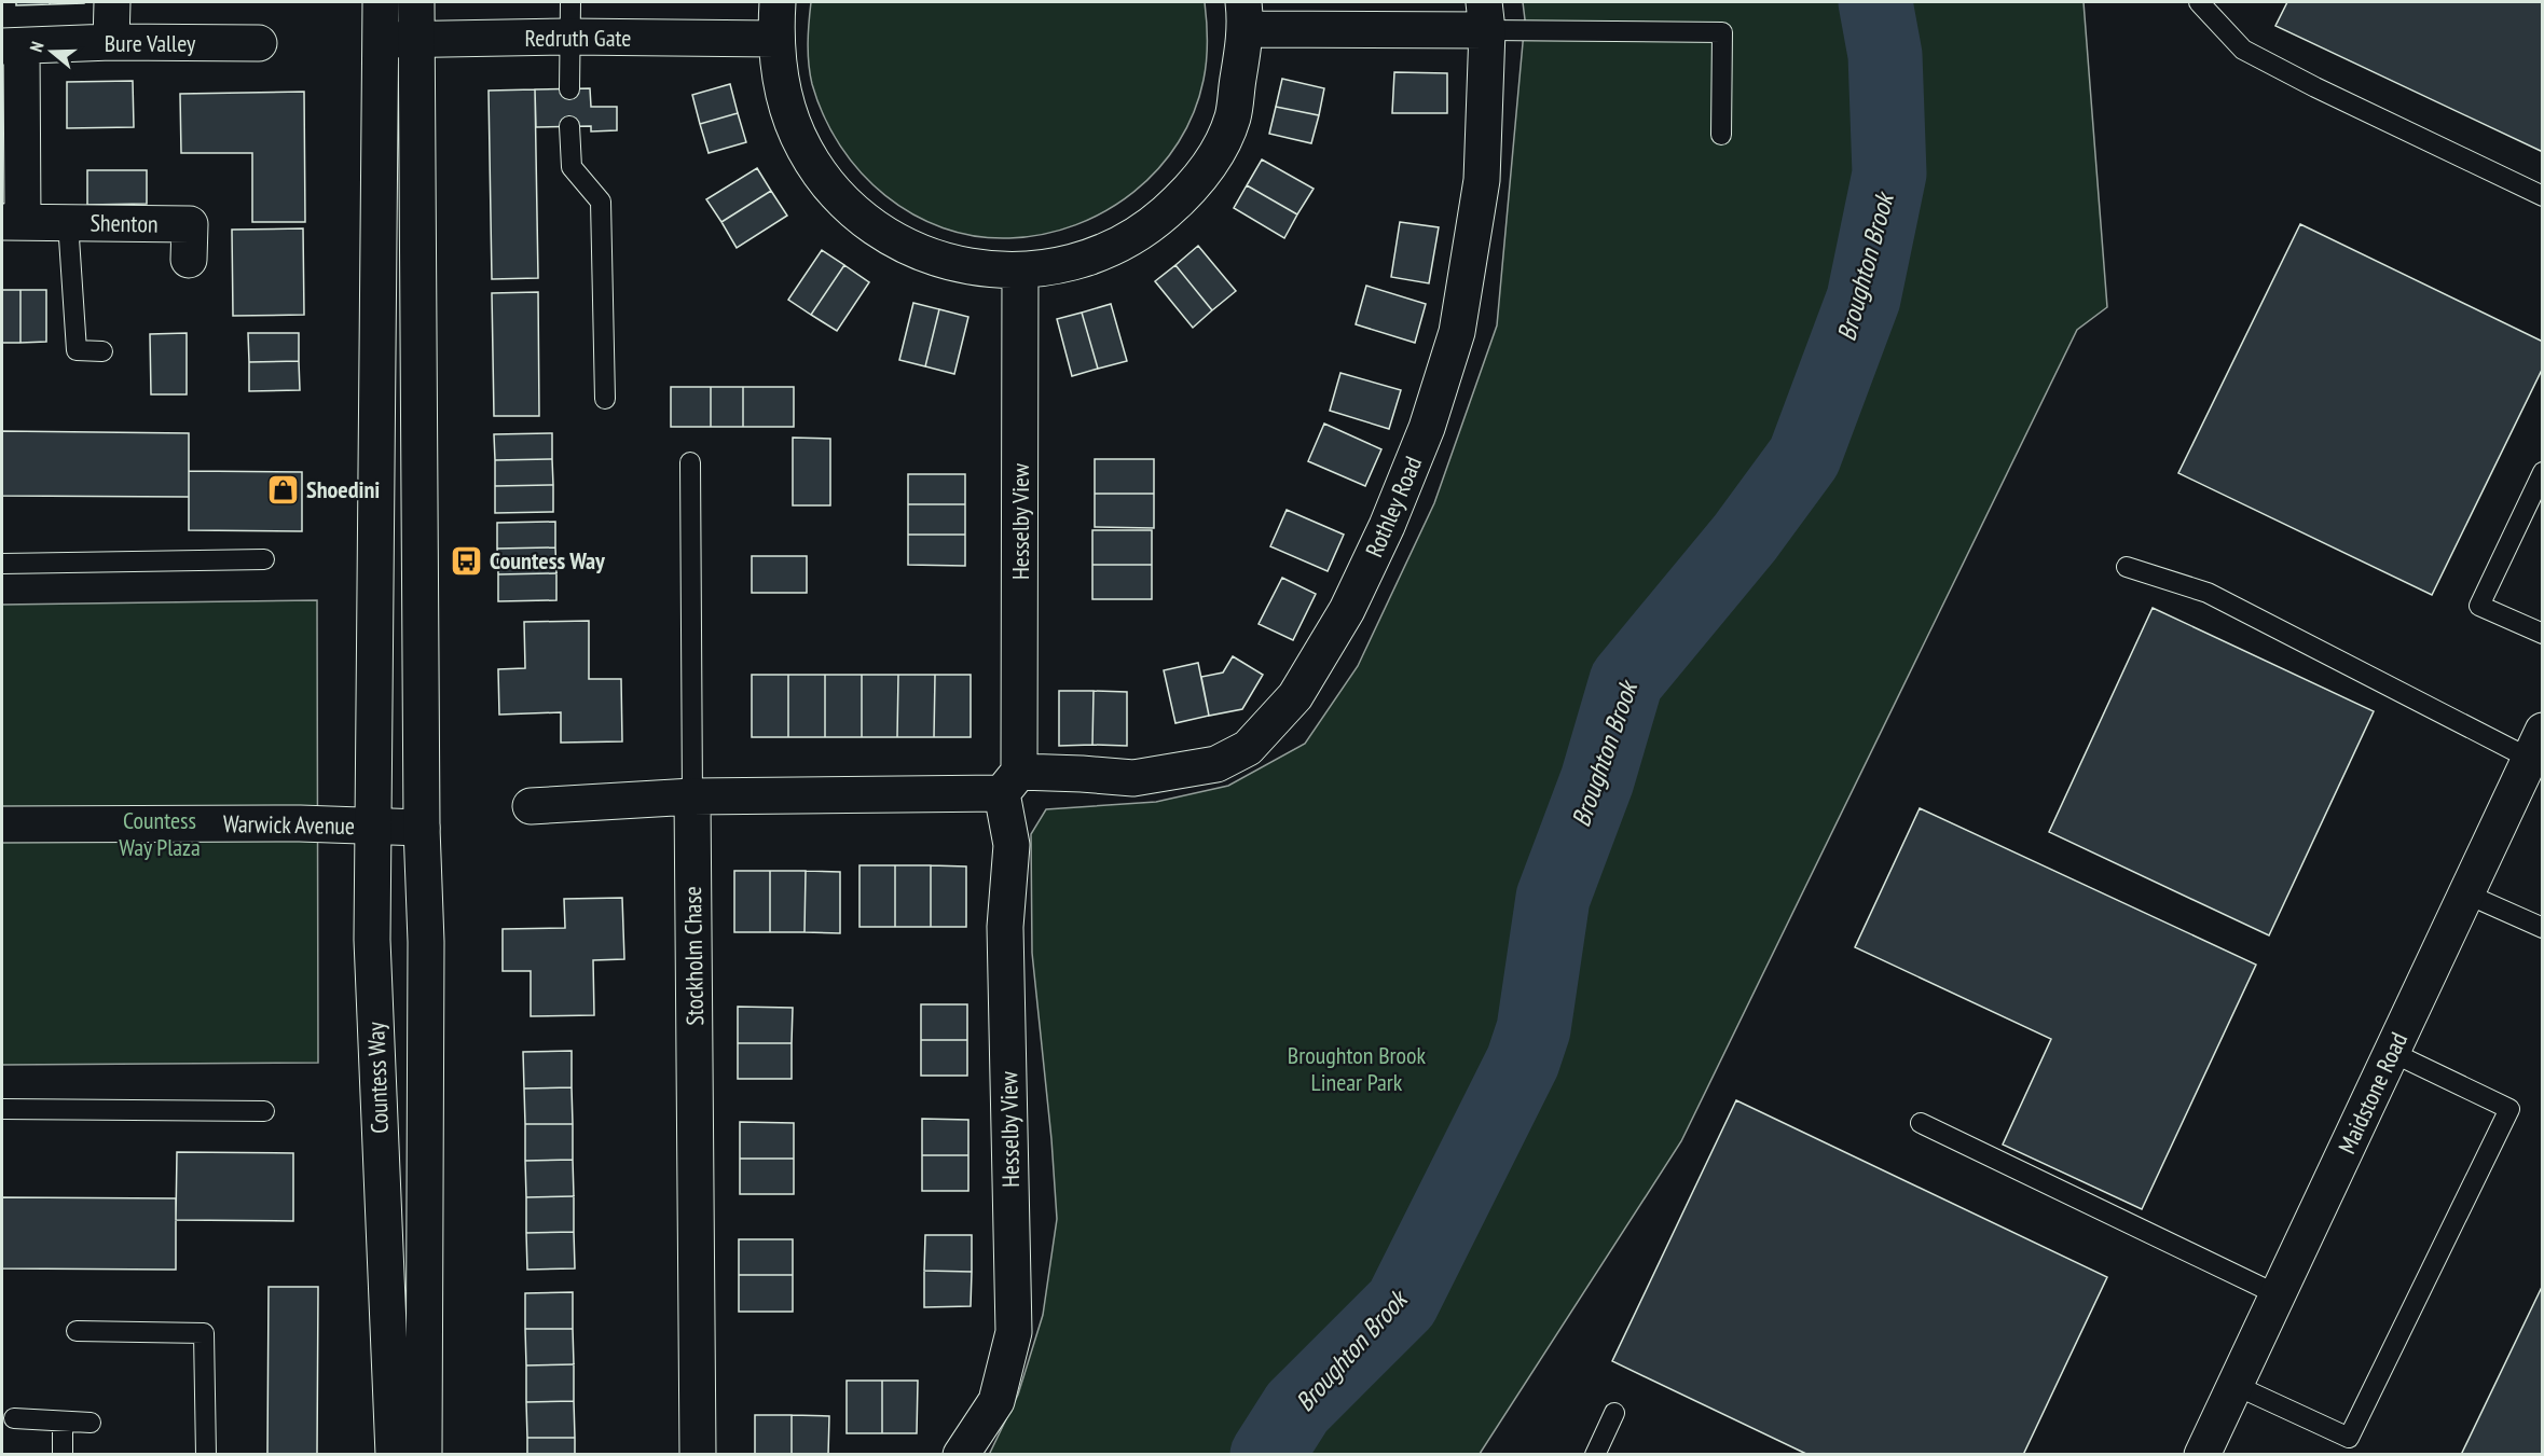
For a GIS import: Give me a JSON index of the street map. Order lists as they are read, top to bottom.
{
  "streets": {
    "street": [
      "Redruth Gate",
      "Bure Valley",
      "Shenton",
      "Rothley Road",
      "Hesselby View",
      "Warwick Avenue",
      "Stockholm Chase",
      "Countess Way",
      "Maidstone Road"
    ]
  },
  "crossings": [
    ["Redruth Gate", "Countess Way"],
    ["Bure Valley", "Shenton"],
    ["Rothley Road", "Hesselby View"],
    ["Warwick Avenue", "Countess Way"]
  ],
  "water": ["Broughton Brook"],
  "parks": ["Countess Way Plaza", "Broughton Brook Linear Park"],
  "places": {
    "shop": ["Shoedini"],
    "bus stop": ["Countess Way"]
  },
  "north": "left"
}
